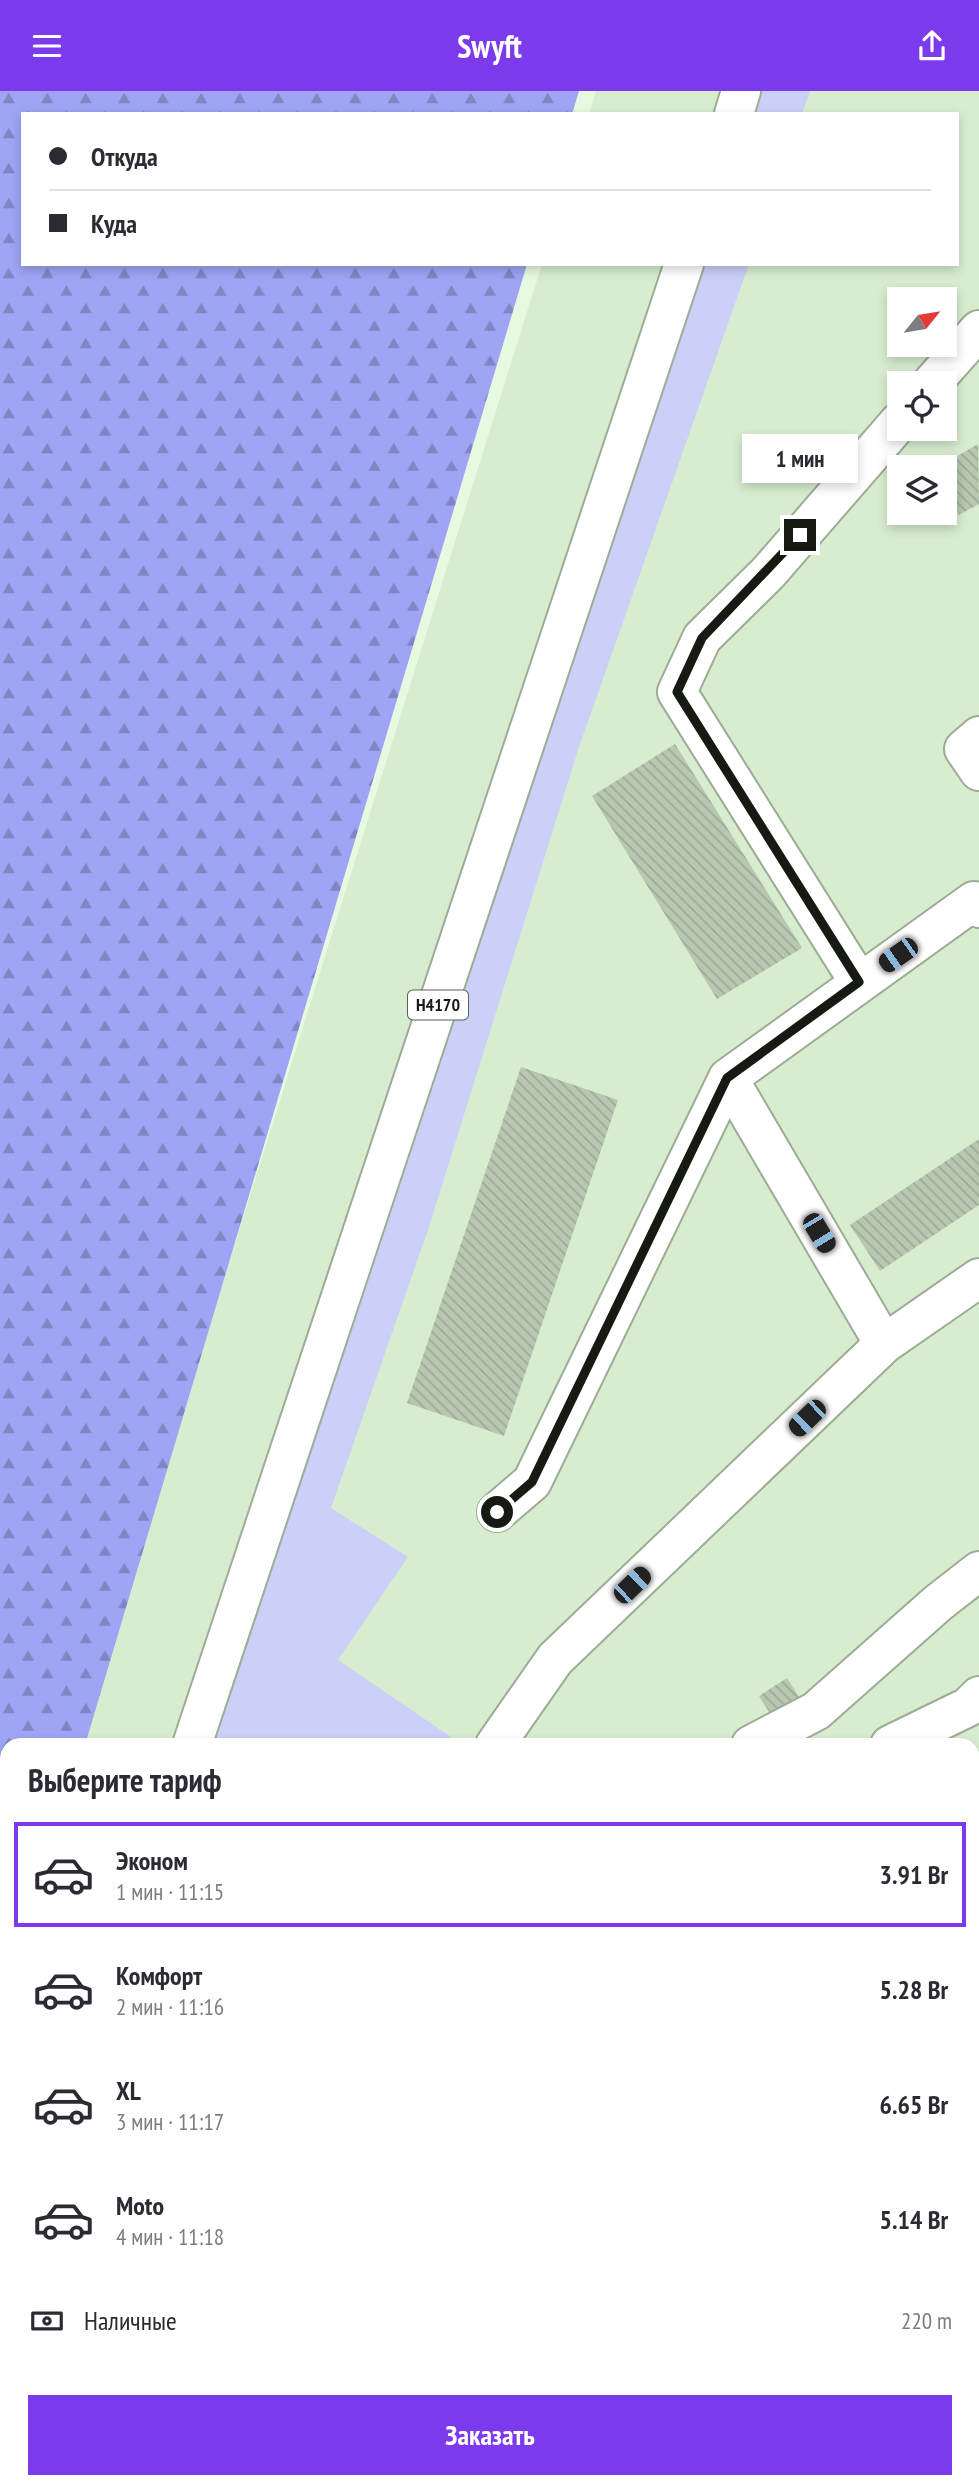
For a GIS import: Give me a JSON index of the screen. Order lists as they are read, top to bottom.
{
  "streets": {
    "main road": ["Н4170"]
  },
  "north": "top right",
  "page": {
    "header": "Swyft",
    "banner": ["Откуда", "Куда"],
    "bubble": "1 мин",
    "heading": "Выберите тариф",
    "list": [
      {
        "name": "Эконом",
        "note": "1 мин · 11:15",
        "value": "3.91 Br"
      },
      {
        "name": "Комфорт",
        "note": "2 мин · 11:16",
        "value": "5.28 Br"
      },
      {
        "name": "XL",
        "note": "3 мин · 11:17",
        "value": "6.65 Br"
      },
      {
        "name": "Moto",
        "note": "4 мин · 11:18",
        "value": "5.14 Br"
      }
    ],
    "pay": ["Наличные", "220 m"],
    "buttons": "Заказать"
  }
}
